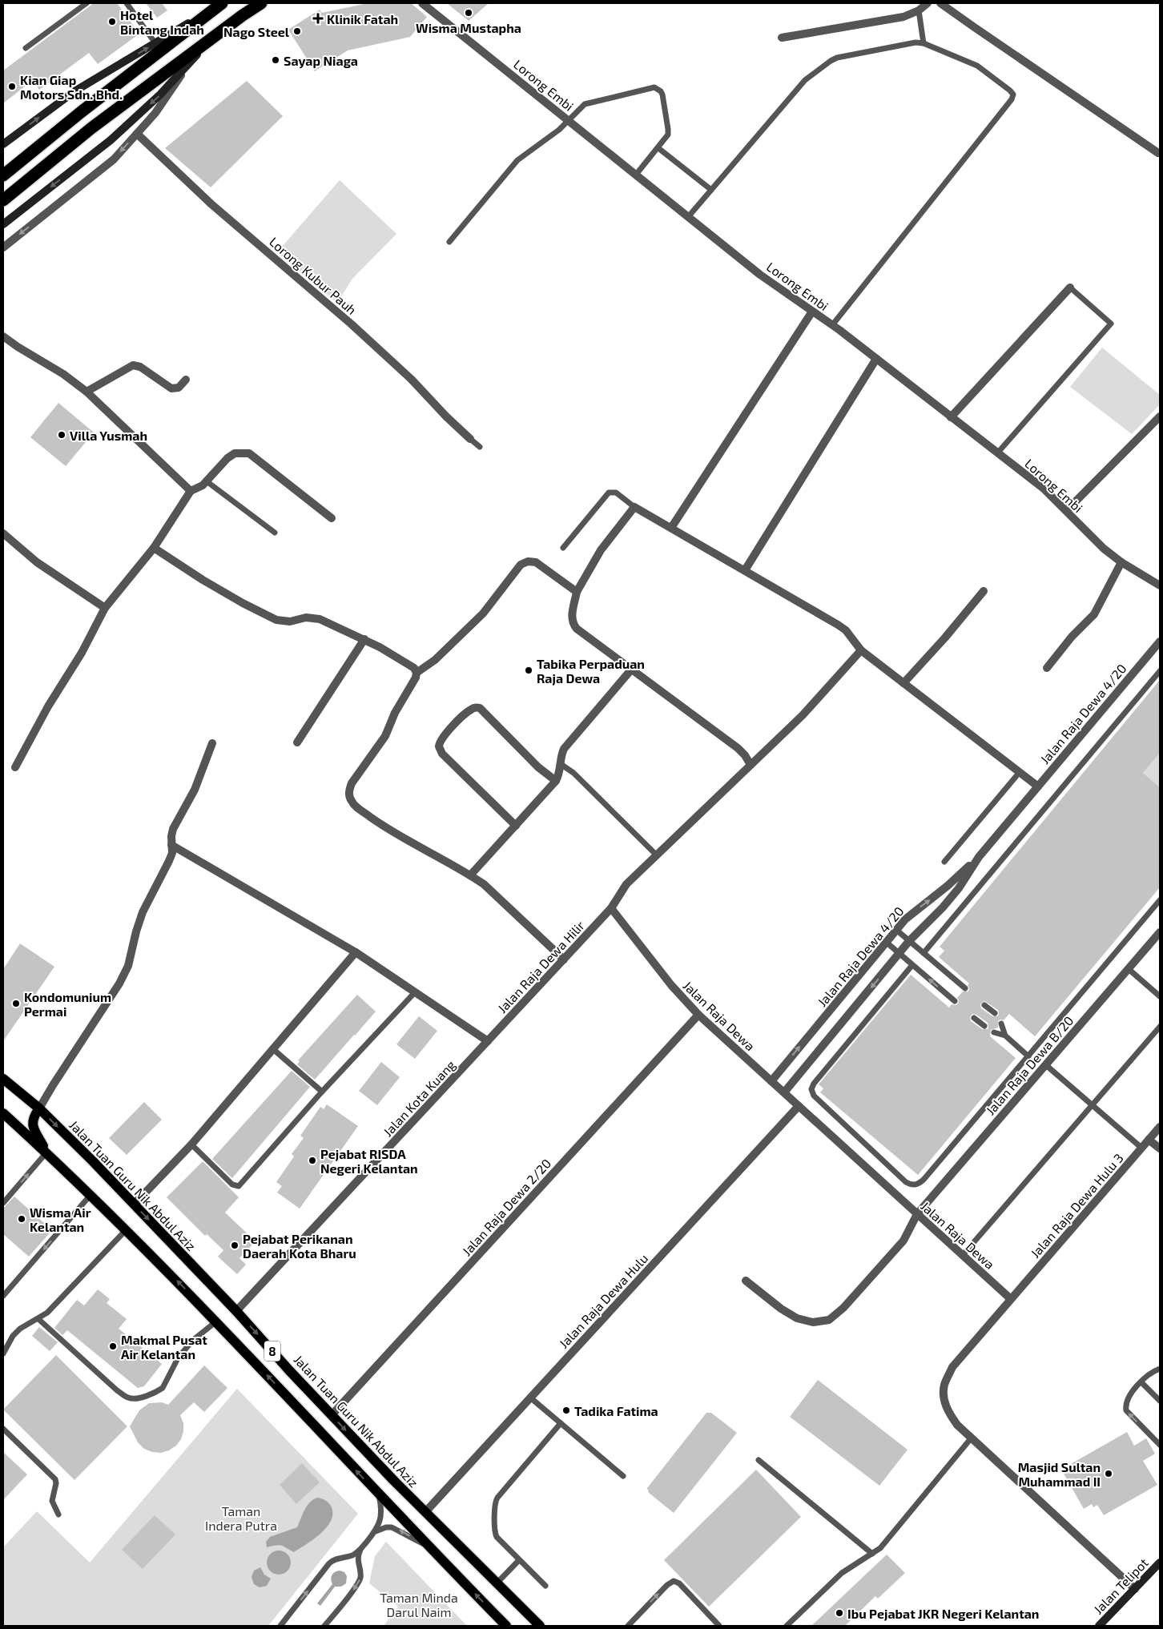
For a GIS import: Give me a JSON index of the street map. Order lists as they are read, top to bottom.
{
  "streets": {
    "main road": ["Jalan Tuan Guru Nik Abdul Aziz", "8", "Jalan Telipot"],
    "street": [
      "Lorong Embi",
      "Lorong Kubur Pauh",
      "Jalan Raja Dewa 4/20",
      "Jalan Raja Dewa Hilir",
      "Jalan Raja Dewa",
      "Jalan Raja Dewa B/20",
      "Jalan Kota Kuang",
      "Jalan Raja Dewa Hulu 3",
      "Jalan Raja Dewa 2/20",
      "Jalan Raja Dewa Hulu"
    ]
  },
  "crossings": [
    ["Jalan Raja Dewa 4/20", "Jalan Raja Dewa"],
    ["Jalan Raja Dewa Hilir", "Jalan Raja Dewa"],
    ["Jalan Raja Dewa Hilir", "Jalan Kota Kuang"],
    ["Jalan Raja Dewa", "Jalan Raja Dewa B/20"],
    ["Jalan Raja Dewa", "Jalan Raja Dewa Hulu 3"],
    ["Jalan Raja Dewa", "Jalan Raja Dewa 2/20"],
    ["Jalan Raja Dewa", "Jalan Raja Dewa Hulu"],
    ["Jalan Kota Kuang", "Jalan Tuan Guru Nik Abdul Aziz"],
    ["Jalan Tuan Guru Nik Abdul Aziz", "Jalan Raja Dewa 2/20"],
    ["Jalan Tuan Guru Nik Abdul Aziz", "Jalan Raja Dewa Hulu"]
  ],
  "parks": ["Taman Indera Putra", "Taman Minda Darul Naim"],
  "places": {
    "other": [
      "Wisma Mustapha",
      "Hotel Bintang Indah",
      "Nago Steel",
      "Sayap Niaga",
      "Kian Giap Motors Sdn. Bhd.",
      "Villa Yusmah",
      "Tabika Perpaduan Raja Dewa",
      "Kondomunium Permai",
      "Pejabat RISDA Negeri Kelantan",
      "Wisma Air Kelantan",
      "Pejabat Perikanan Daerah Kota Bharu",
      "Makmal Pusat Air Kelantan",
      "Tadika Fatima",
      "Masjid Sultan Muhammad II",
      "Ibu Pejabat JKR Negeri Kelantan"
    ],
    "health": ["Klinik Fatah"]
  }
}
